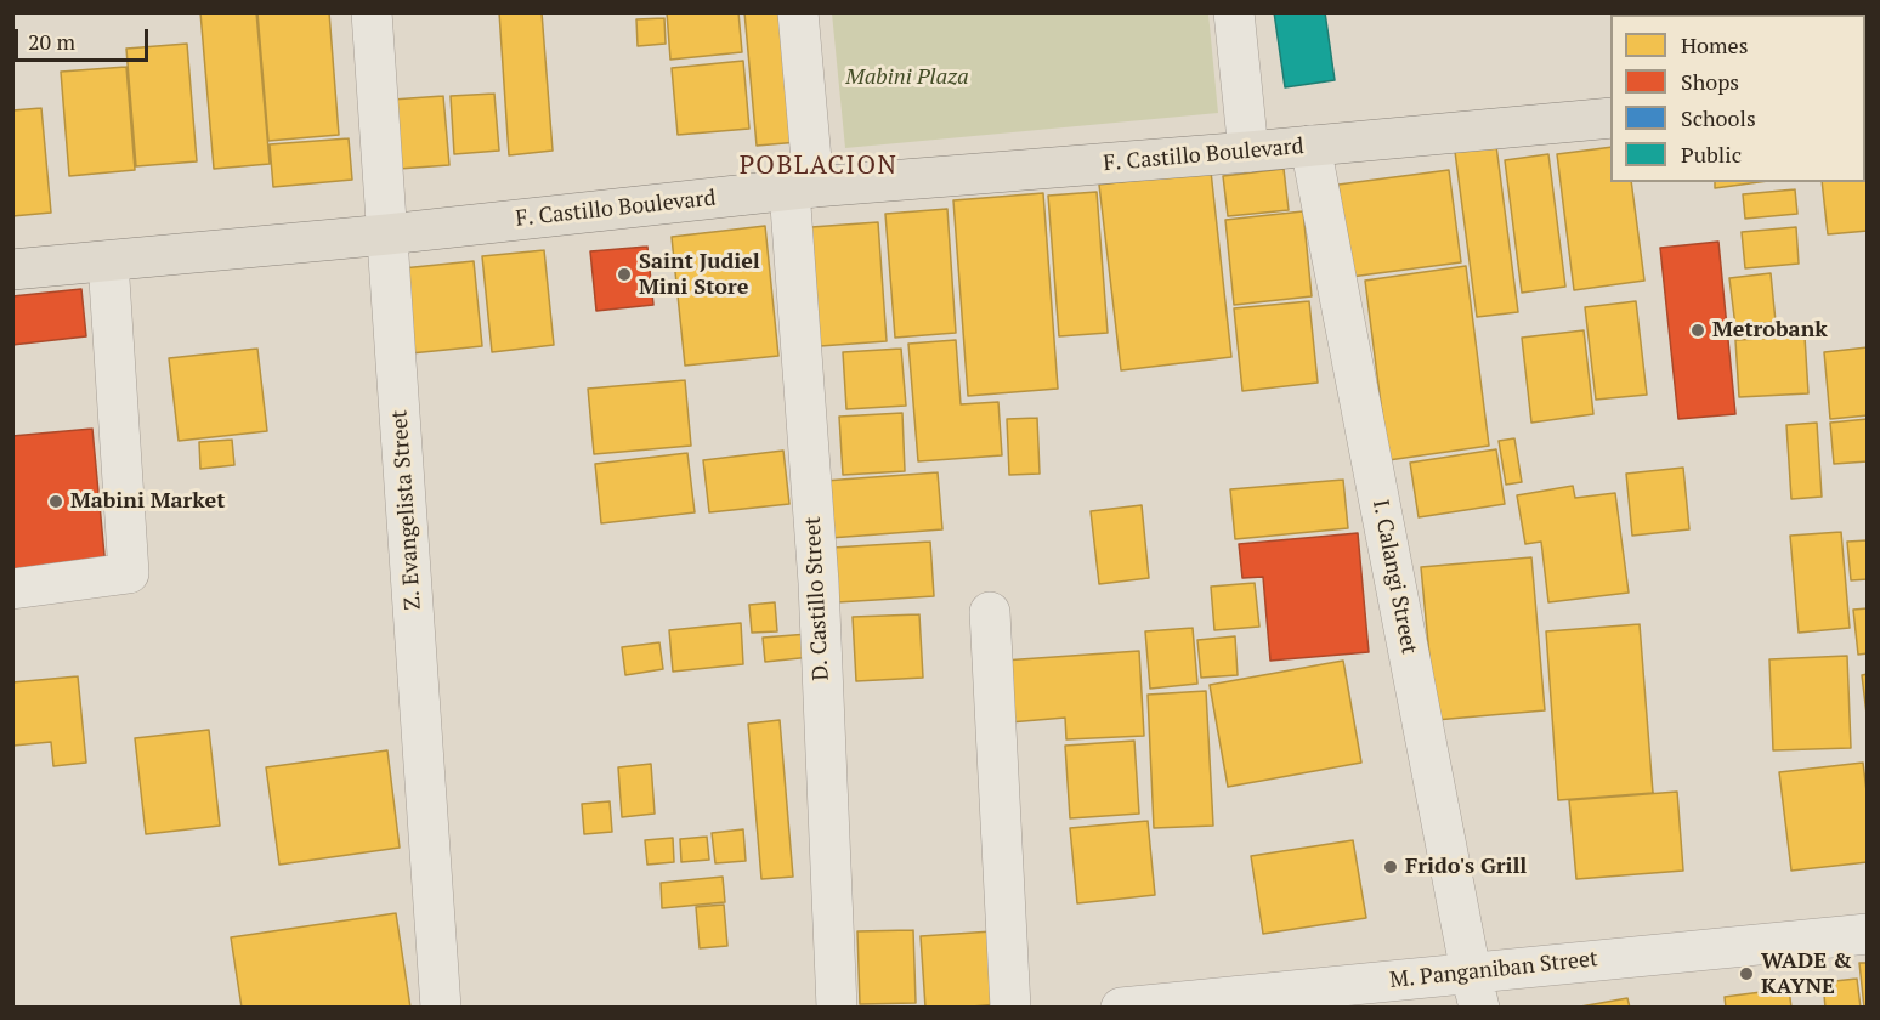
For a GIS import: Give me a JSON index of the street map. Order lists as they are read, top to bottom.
{
  "streets": {
    "main road": ["F. Castillo Boulevard"],
    "street": [
      "Z. Evangelista Street",
      "I. Calangi Street",
      "D. Castillo Street",
      "M. Panganiban Street"
    ]
  },
  "crossings": [
    ["F. Castillo Boulevard", "Z. Evangelista Street"],
    ["F. Castillo Boulevard", "I. Calangi Street"],
    ["F. Castillo Boulevard", "D. Castillo Street"],
    ["I. Calangi Street", "M. Panganiban Street"]
  ],
  "districts": ["POBLACION"],
  "parks": ["Mabini Plaza"],
  "places": [
    "Saint Judiel Mini Store",
    "Metrobank",
    "Mabini Market",
    "Frido's Grill",
    "WADE & KAYNE"
  ],
  "legend": [
    "Homes",
    "Shops",
    "Schools",
    "Public"
  ],
  "scale_bar": "20 m"
}
